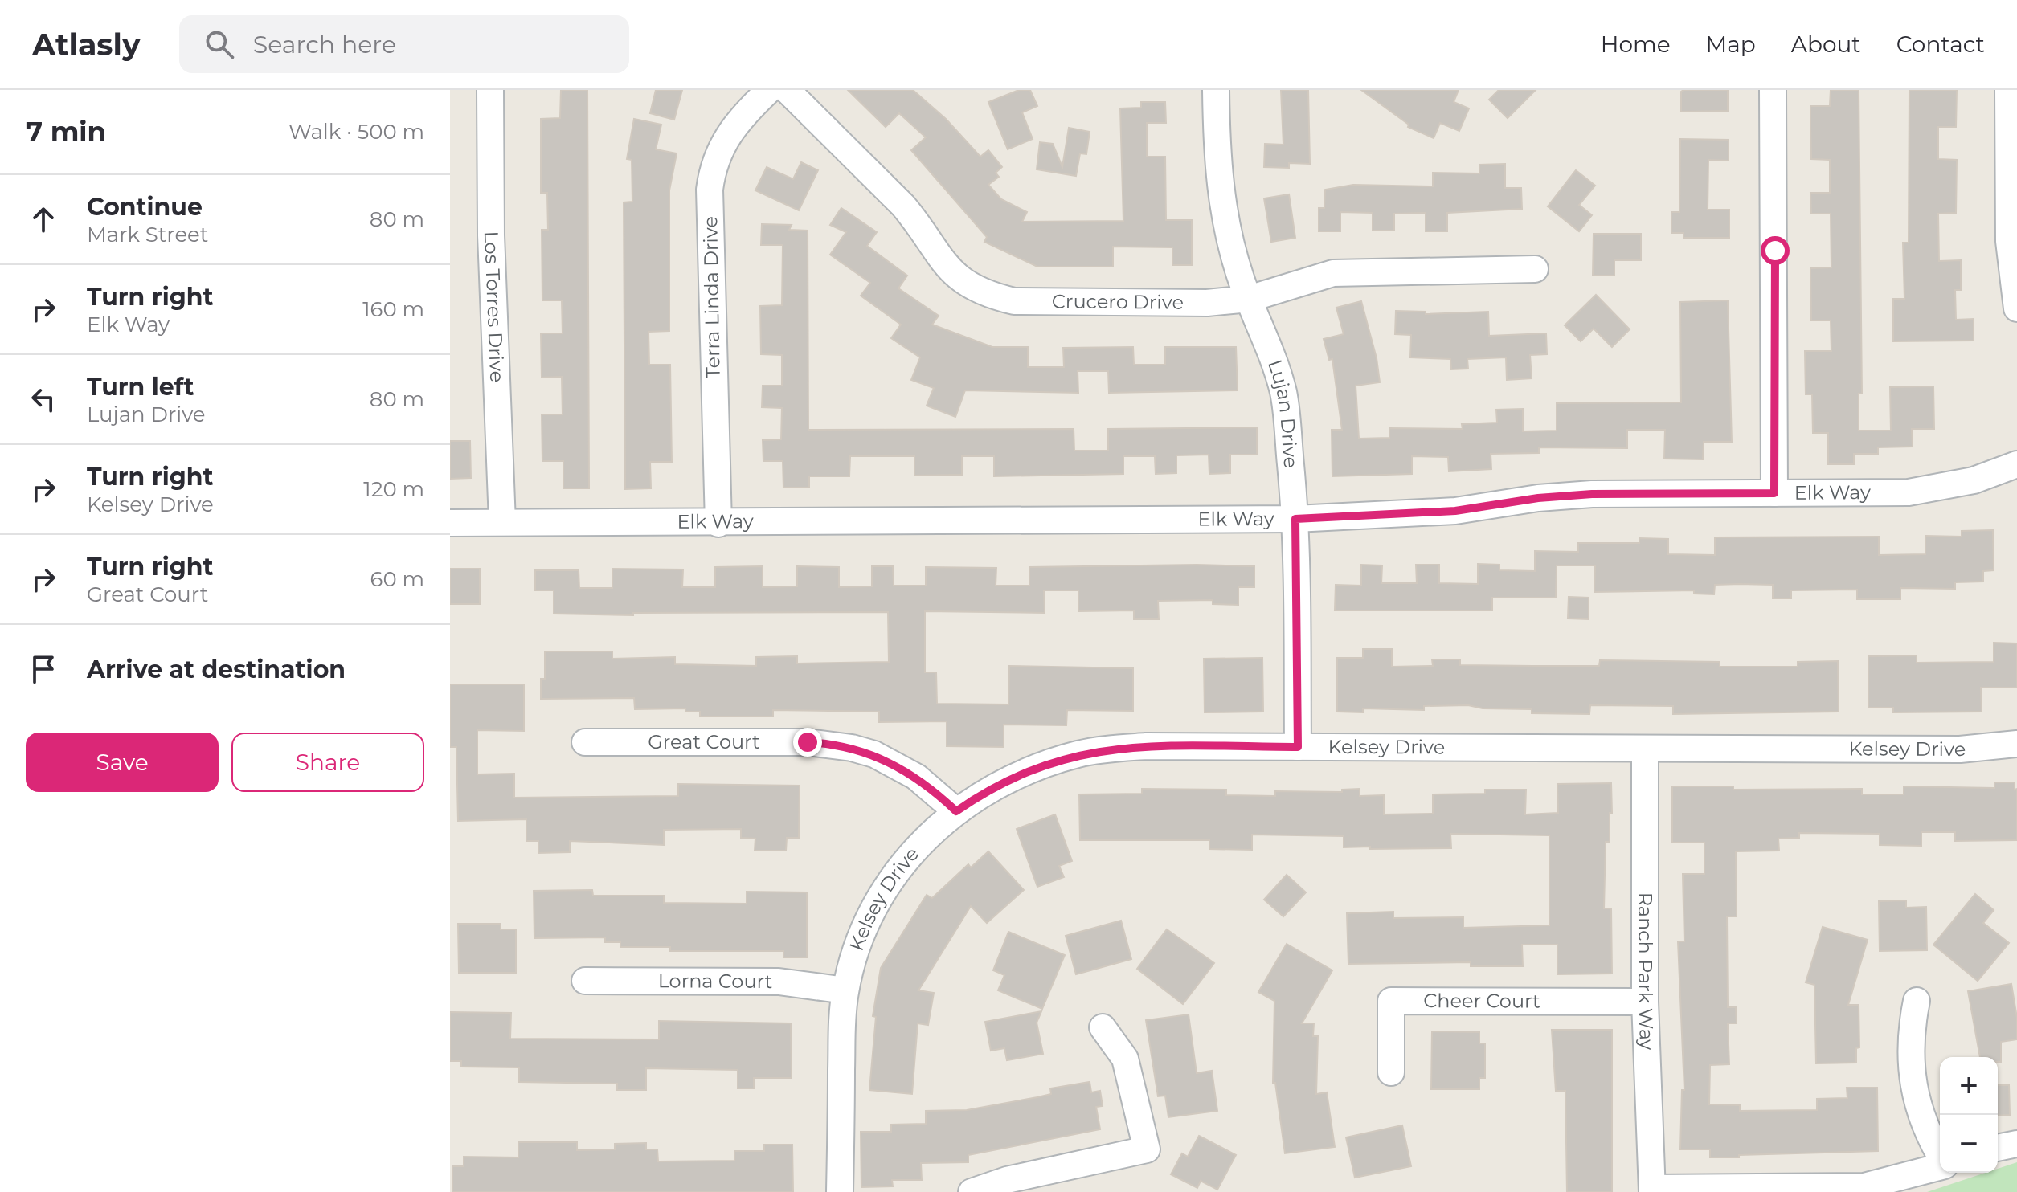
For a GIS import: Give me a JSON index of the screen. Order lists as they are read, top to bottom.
{
  "streets": {
    "street": [
      "Terra Linda Drive",
      "Crucero Drive",
      "Los Torres Drive",
      "Lujan Drive",
      "Elk Way",
      "Great Court",
      "Kelsey Drive",
      "Ranch Park Way",
      "Lorna Court",
      "Cheer Court"
    ]
  },
  "crossings": [
    ["Terra Linda Drive", "Elk Way"],
    ["Crucero Drive", "Lujan Drive"],
    ["Los Torres Drive", "Elk Way"],
    ["Lujan Drive", "Elk Way"],
    ["Lujan Drive", "Kelsey Drive"],
    ["Great Court", "Kelsey Drive"],
    ["Kelsey Drive", "Ranch Park Way"],
    ["Kelsey Drive", "Lorna Court"],
    ["Ranch Park Way", "Cheer Court"]
  ],
  "page": {
    "header": "Atlasly",
    "search": "Search here",
    "nav": [
      "Home",
      "Map",
      "About",
      "Contact"
    ],
    "heading": ["7 min", "Walk · 500 m"],
    "list": [
      ["Continue", "Mark Street", "80 m"],
      ["Turn right", "Elk Way", "160 m"],
      ["Turn left", "Lujan Drive", "80 m"],
      ["Turn right", "Kelsey Drive", "120 m"],
      ["Turn right", "Great Court", "60 m"],
      "Arrive at destination"
    ],
    "buttons": ["Save", "Share"],
    "map_buttons": ["+", "−"]
  }
}
